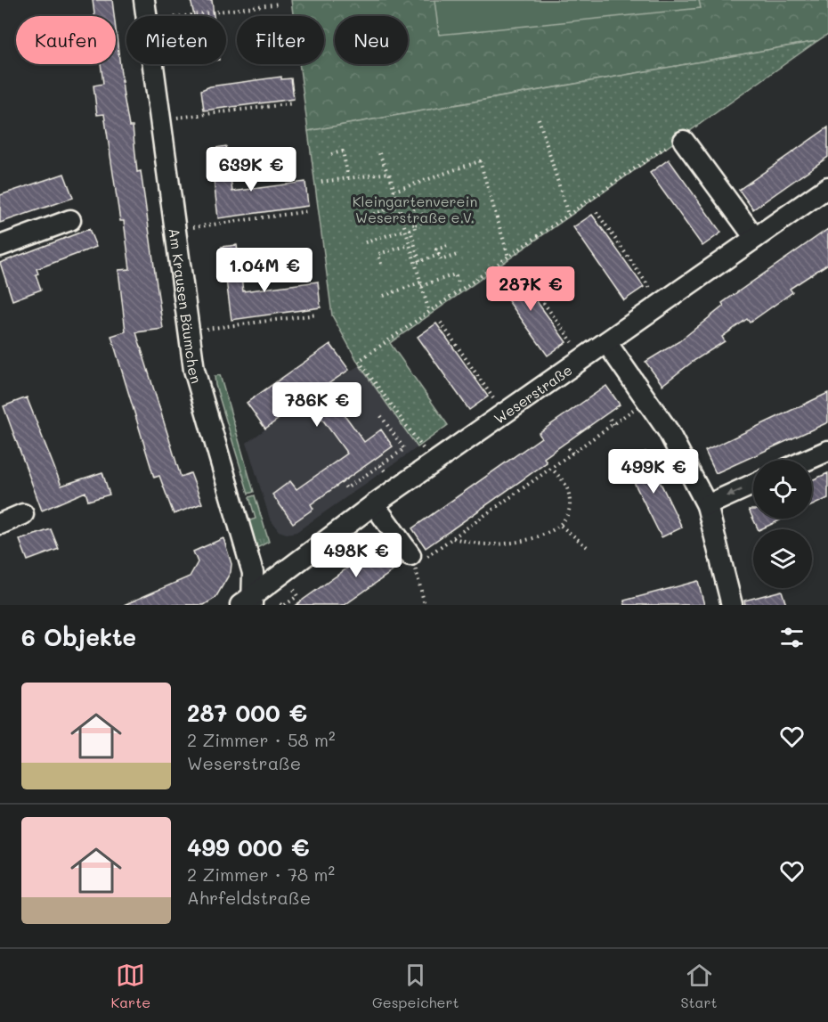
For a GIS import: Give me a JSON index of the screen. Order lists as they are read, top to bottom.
{
  "streets": {
    "street": ["Am Krausen Bäumchen", "Weserstraße"]
  },
  "crossings": [
    ["Am Krausen Bäumchen", "Weserstraße"]
  ],
  "parks": ["Kleingartenverein Weserstraße e.V."],
  "page": {
    "chip": [
      "Kaufen",
      "Mieten",
      "Filter",
      "Neu"
    ],
    "price": [
      "639K €",
      "1.04M €",
      "287K €",
      "786K €",
      "499K €",
      "498K €"
    ],
    "heading": "6 Objekte",
    "list": [
      {
        "name": "287 000 €",
        "note": "2 Zimmer · 58 m² · Weserstraße"
      },
      {
        "name": "499 000 €",
        "note": "2 Zimmer · 78 m² · Ahrfeldstraße"
      }
    ],
    "tabs": ["Karte", "Gespeichert", "Start"]
  }
}
